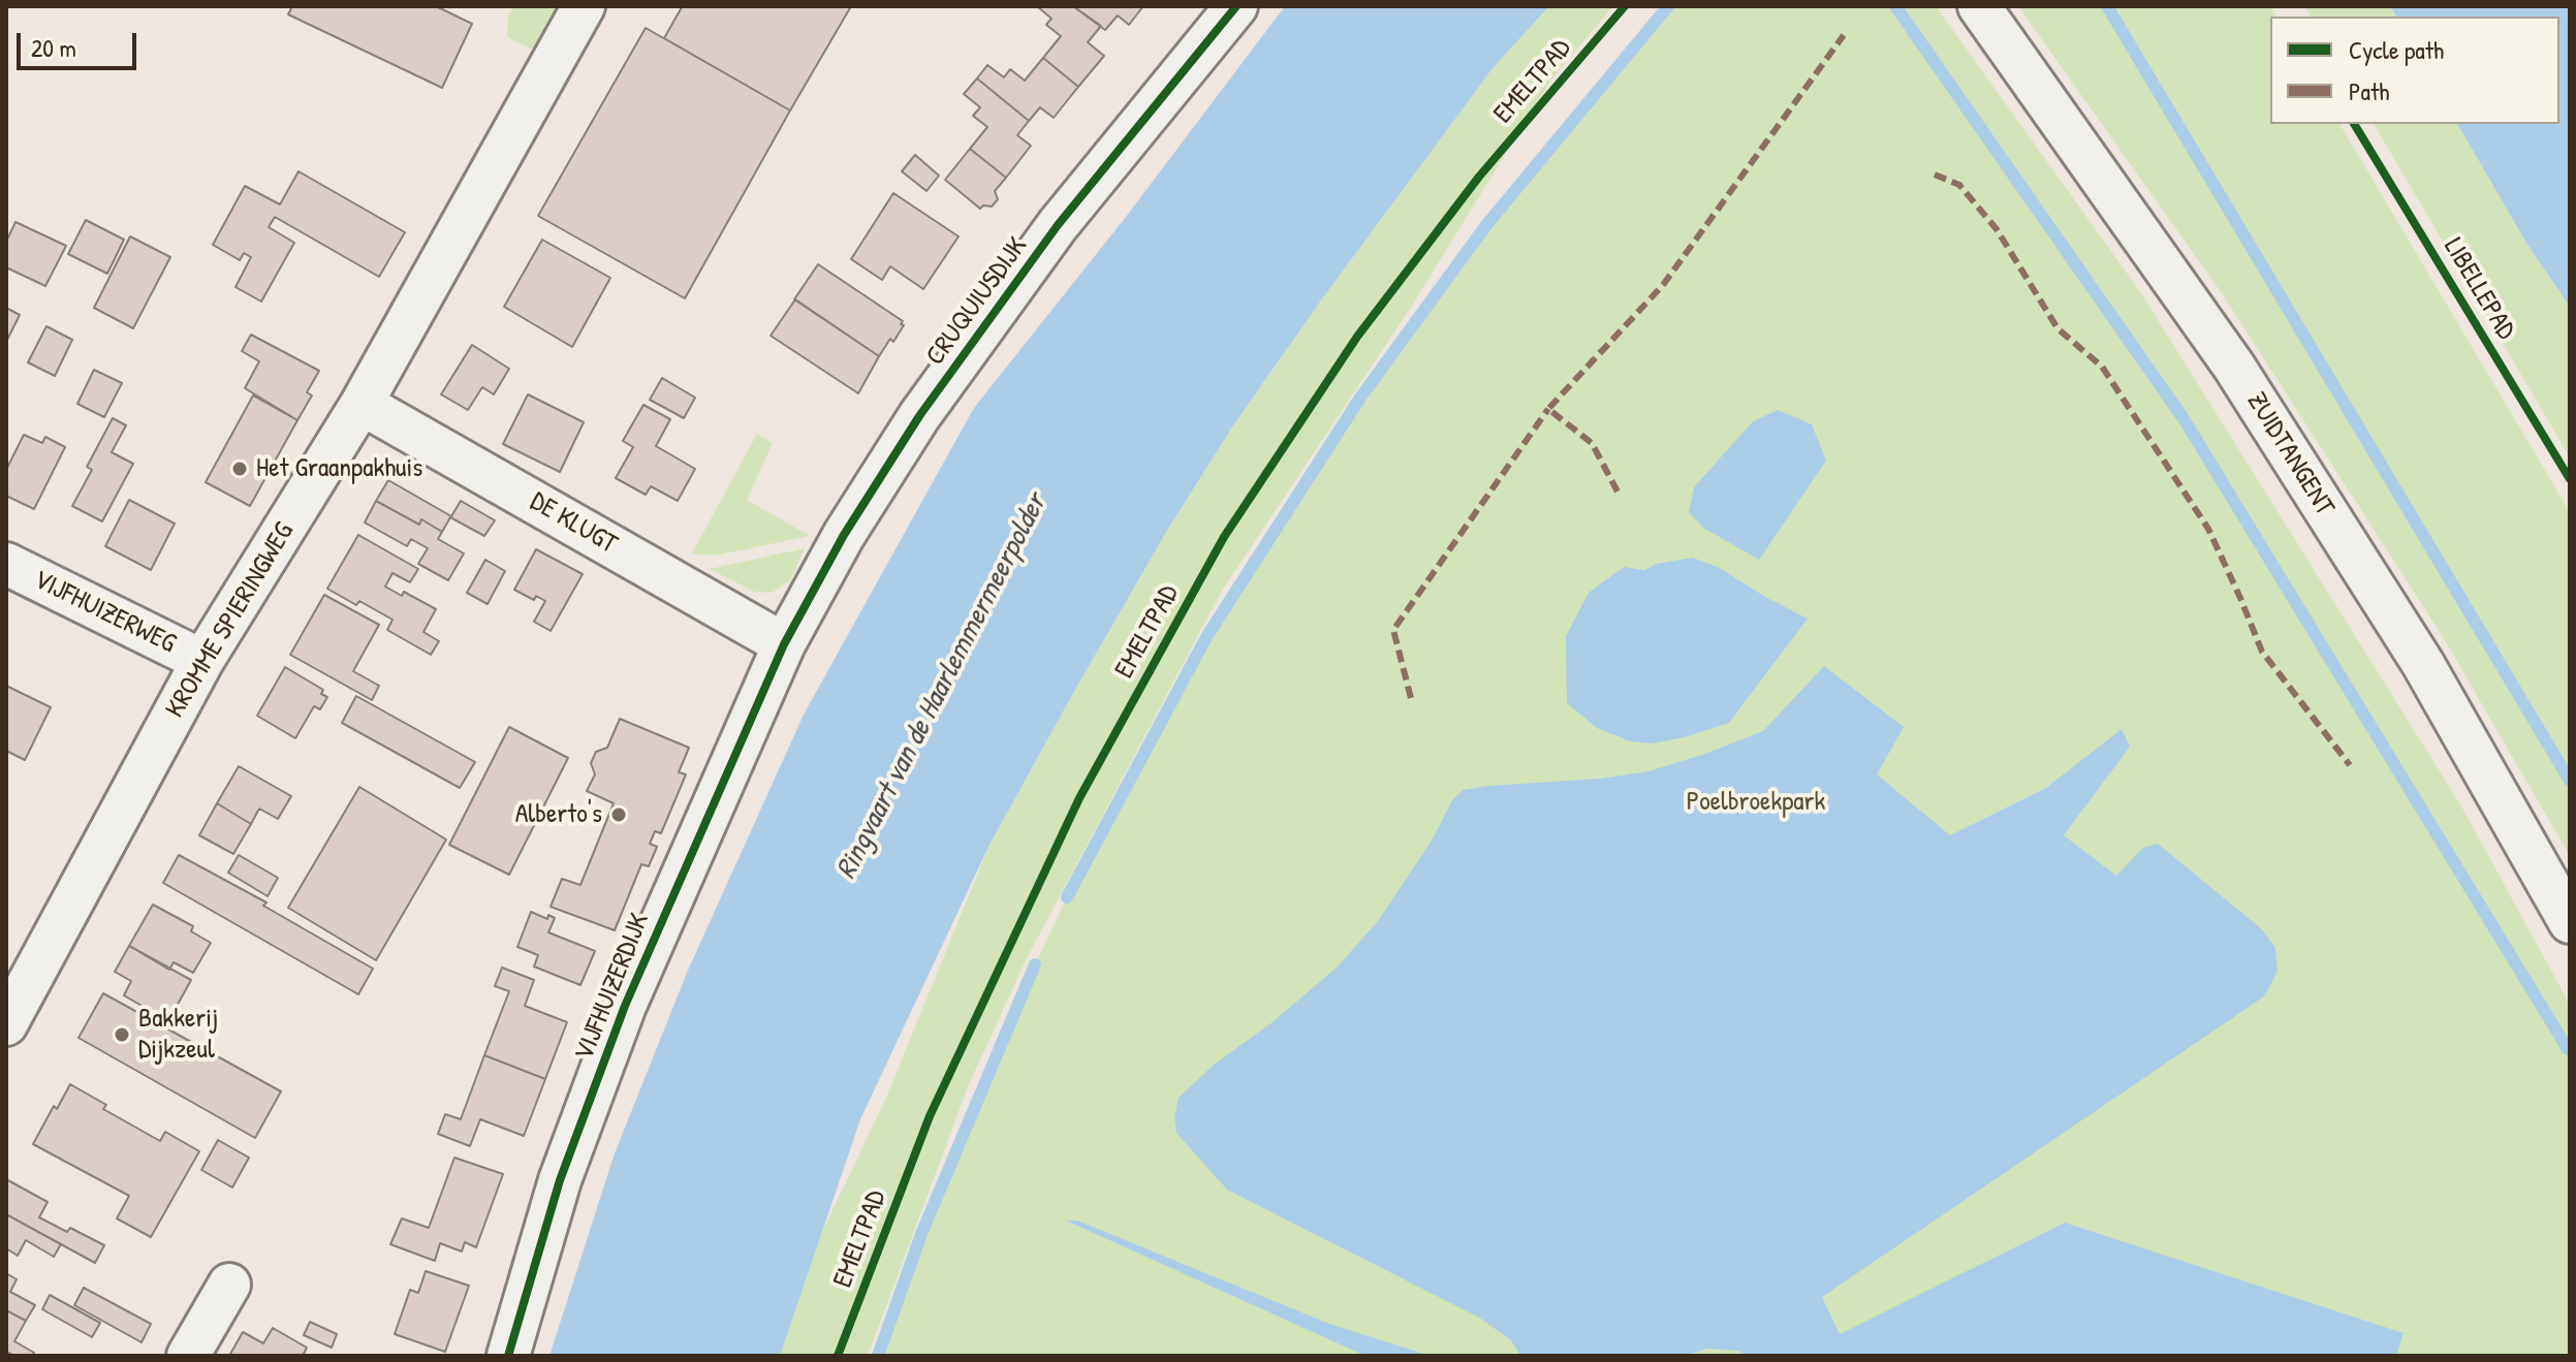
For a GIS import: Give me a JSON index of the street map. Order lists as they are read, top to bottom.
{
  "streets": {
    "street": [
      "CRUQUIUSDIJK",
      "ZUIDTANGENT",
      "DE KLUGT",
      "VIJFHUIZERWEG",
      "KROMME SPIERINGWEG",
      "VIJFHUIZERDIJK"
    ],
    "cycle path": ["EMELTPAD", "LIBELLEPAD"]
  },
  "crossings": [
    ["CRUQUIUSDIJK", "DE KLUGT"],
    ["CRUQUIUSDIJK", "VIJFHUIZERDIJK"],
    ["DE KLUGT", "KROMME SPIERINGWEG"],
    ["DE KLUGT", "VIJFHUIZERDIJK"],
    ["VIJFHUIZERWEG", "KROMME SPIERINGWEG"]
  ],
  "water": ["Ringvaart van de Haarlemmermeerpolder"],
  "parks": ["Poelbroekpark"],
  "places": ["Het Graanpakhuis", "Alberto's", "Bakkerij Dijkzeul"],
  "legend": ["Cycle path", "Path"],
  "scale_bar": "20 m"
}
